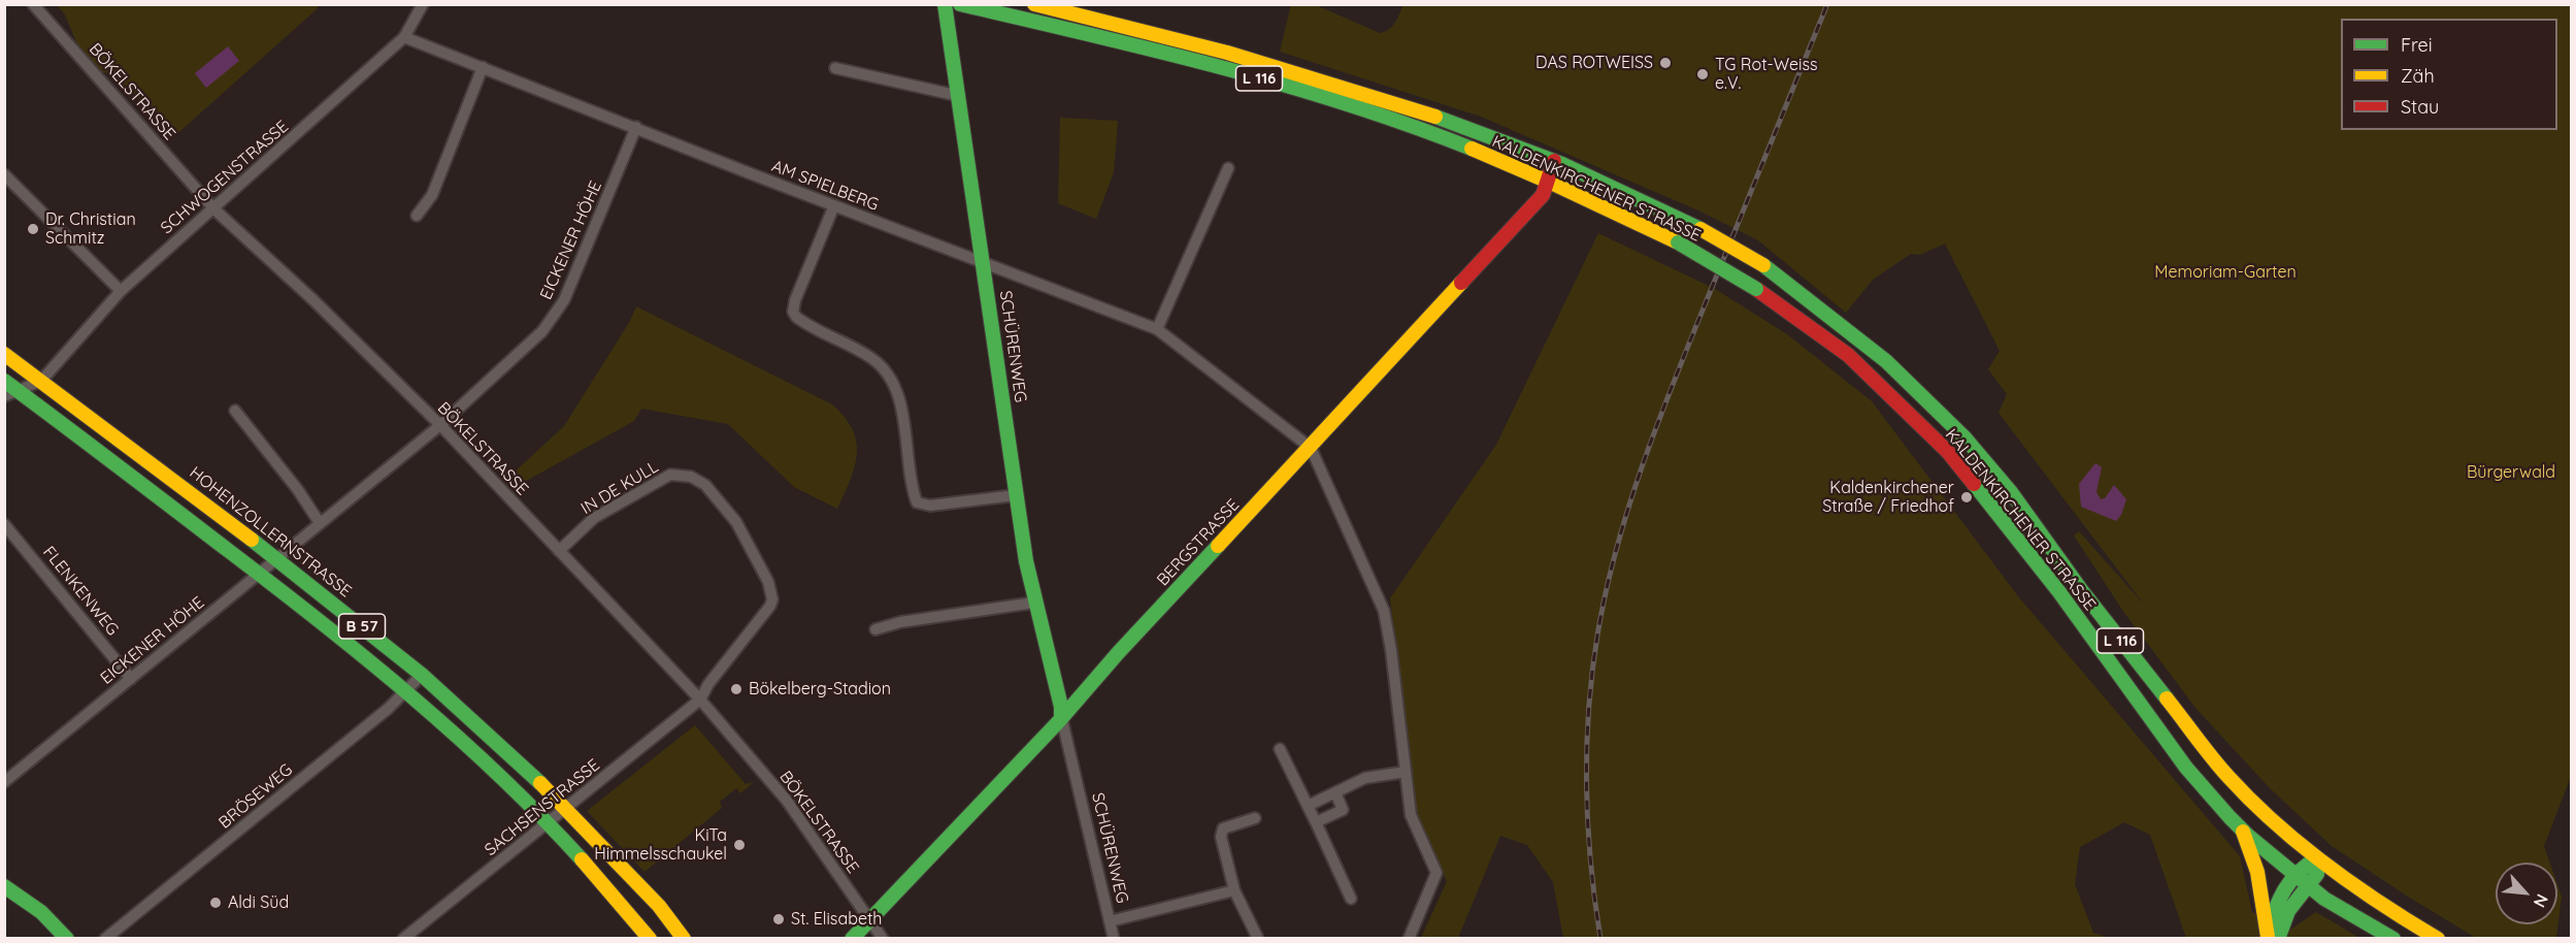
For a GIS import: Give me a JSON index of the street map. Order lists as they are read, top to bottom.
{
  "streets": {
    "main road": [
      "L 116",
      "KALDENKIRCHENER STRASSE",
      "SCHÜRENWEG",
      "HOHENZOLLERNSTRASSE",
      "BERGSTRASSE",
      "B 57"
    ],
    "street": [
      "BÖKELSTRASSE",
      "SCHWOGENSTRASSE",
      "AM SPIELBERG",
      "EICKENER HÖHE",
      "IN DE KULL",
      "FLENKENWEG",
      "BRÖSEWEG",
      "SACHSENSTRASSE"
    ]
  },
  "crossings": [
    ["BÖKELSTRASSE", "SCHWOGENSTRASSE"],
    ["BÖKELSTRASSE", "EICKENER HÖHE"],
    ["BÖKELSTRASSE", "IN DE KULL"],
    ["BÖKELSTRASSE", "BERGSTRASSE"],
    ["BÖKELSTRASSE", "SACHSENSTRASSE"],
    ["SCHWOGENSTRASSE", "AM SPIELBERG"],
    ["SCHWOGENSTRASSE", "HOHENZOLLERNSTRASSE"],
    ["SCHWOGENSTRASSE", "B 57"],
    ["AM SPIELBERG", "EICKENER HÖHE"],
    ["AM SPIELBERG", "SCHÜRENWEG"],
    ["AM SPIELBERG", "BERGSTRASSE"],
    ["KALDENKIRCHENER STRASSE", "BERGSTRASSE"],
    ["EICKENER HÖHE", "HOHENZOLLERNSTRASSE"],
    ["EICKENER HÖHE", "FLENKENWEG"],
    ["EICKENER HÖHE", "B 57"],
    ["SCHÜRENWEG", "BERGSTRASSE"],
    ["IN DE KULL", "SACHSENSTRASSE"],
    ["HOHENZOLLERNSTRASSE", "BRÖSEWEG"],
    ["HOHENZOLLERNSTRASSE", "SACHSENSTRASSE"],
    ["B 57", "BRÖSEWEG"],
    ["B 57", "SACHSENSTRASSE"]
  ],
  "parks": ["Memoriam-Garten", "Bürgerwald"],
  "places": [
    "DAS ROTWEISS",
    "TG Rot-Weiss e.V.",
    "Dr. Christian Schmitz",
    "Kaldenkirchener Straße / Friedhof",
    "Bökelberg-Stadion",
    "KiTa Himmelsschaukel",
    "Aldi Süd",
    "St. Elisabeth"
  ],
  "legend": ["Frei", "Zäh", "Stau"],
  "north": "bottom right"
}
